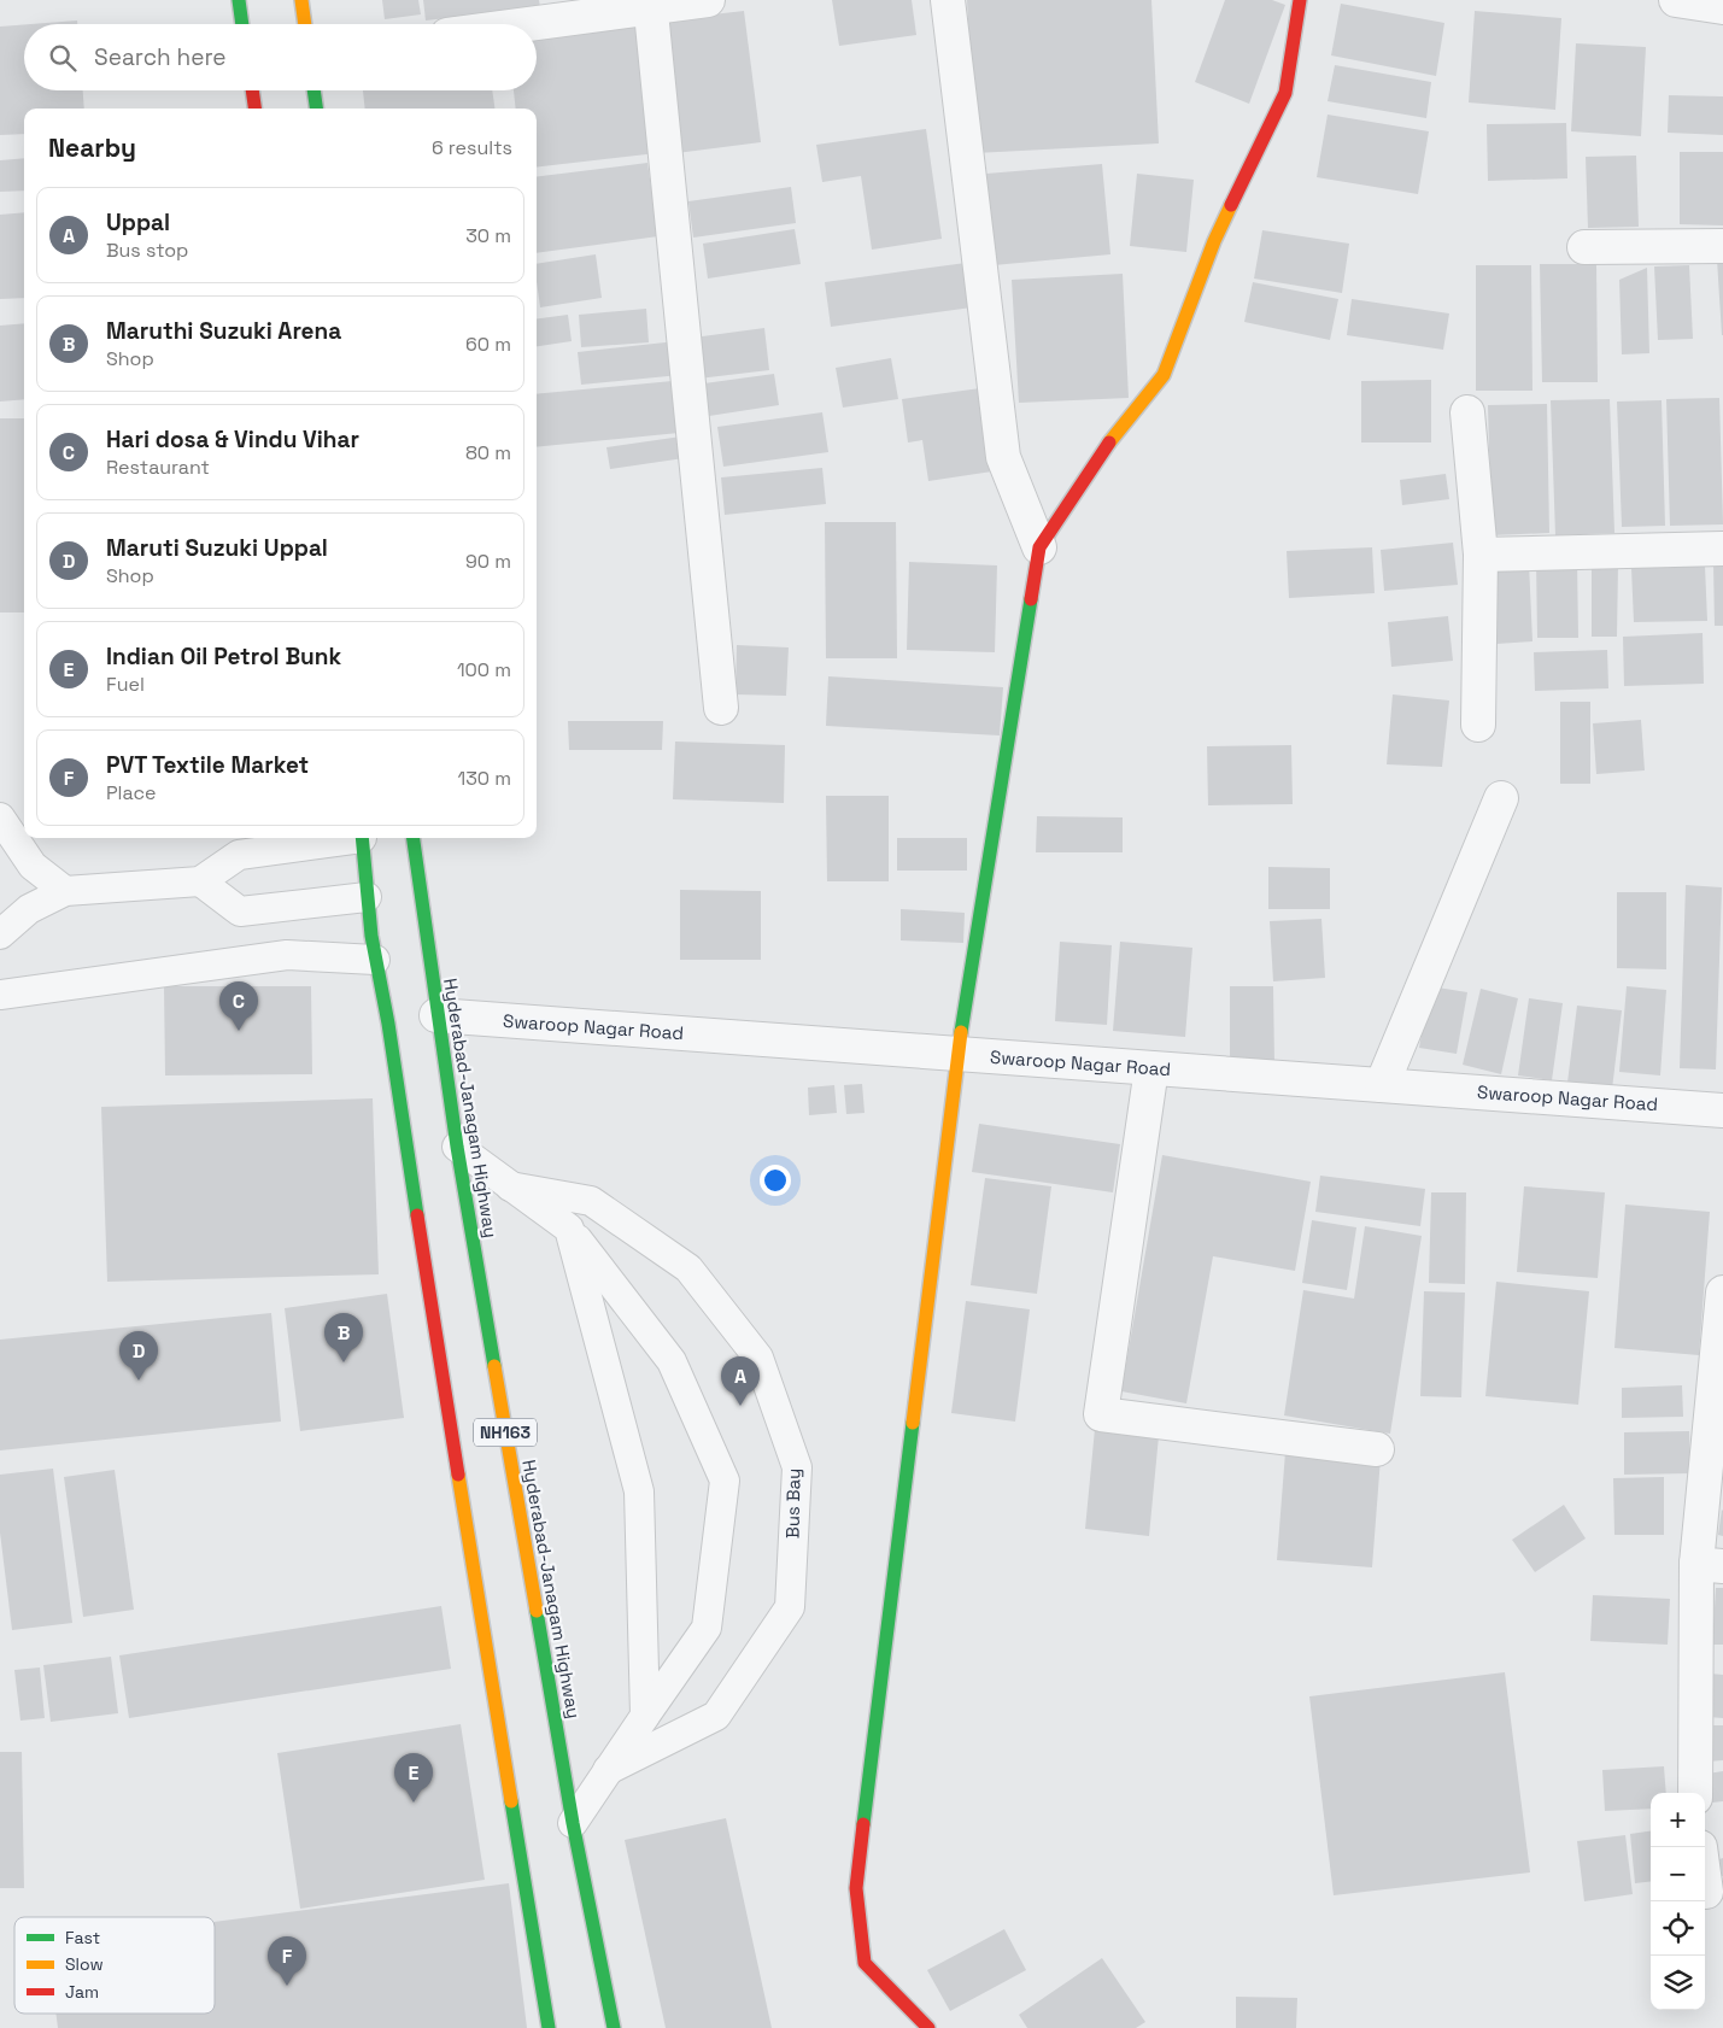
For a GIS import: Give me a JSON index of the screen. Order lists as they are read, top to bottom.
{
  "streets": {
    "main road": ["Hyderabad-Janagam Highway", "NH163"],
    "street": ["Swaroop Nagar Road"],
    "lane": ["Bus Bay"]
  },
  "crossings": [
    ["Swaroop Nagar Road", "Hyderabad-Janagam Highway"],
    ["Hyderabad-Janagam Highway", "Bus Bay"]
  ],
  "legend": ["Fast", "Slow", "Jam"],
  "page": {
    "search": "Search here",
    "heading": ["Nearby", "6 results"],
    "list": [
      {
        "mark": "A",
        "name": "Uppal",
        "note": "Bus stop",
        "value": "30 m"
      },
      {
        "mark": "B",
        "name": "Maruthi Suzuki Arena",
        "note": "Shop",
        "value": "60 m"
      },
      {
        "mark": "C",
        "name": "Hari dosa & Vindu Vihar",
        "note": "Restaurant",
        "value": "80 m"
      },
      {
        "mark": "D",
        "name": "Maruti Suzuki Uppal",
        "note": "Shop",
        "value": "90 m"
      },
      {
        "mark": "E",
        "name": "Indian Oil Petrol Bunk",
        "note": "Fuel",
        "value": "100 m"
      },
      {
        "mark": "F",
        "name": "PVT Textile Market",
        "note": "Place",
        "value": "130 m"
      }
    ],
    "pins": [
      "C",
      "B",
      "D",
      "A",
      "E",
      "F"
    ],
    "map_buttons": ["+", "−"]
  }
}
